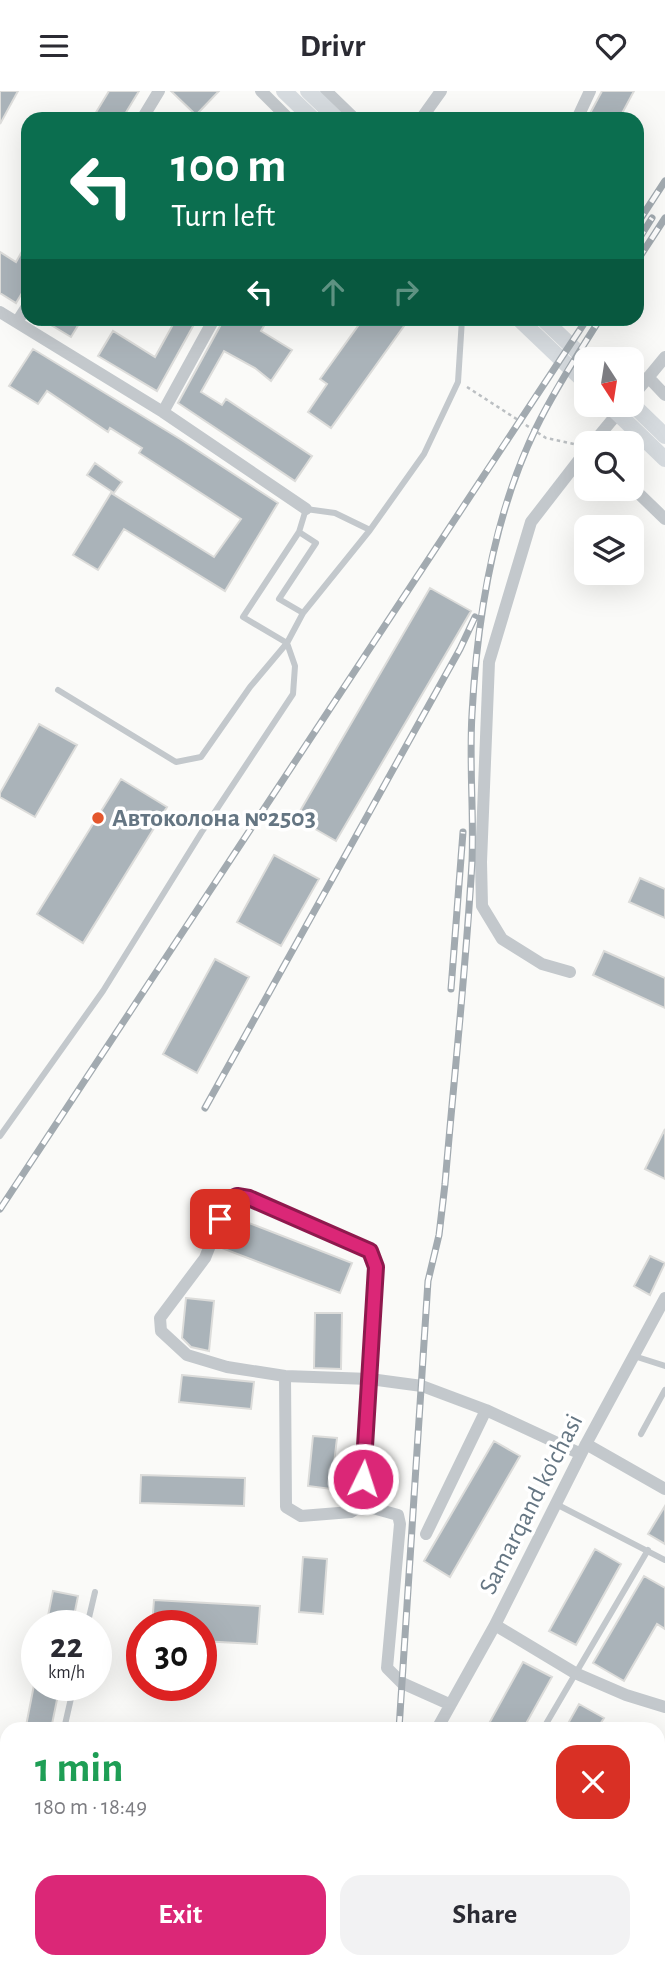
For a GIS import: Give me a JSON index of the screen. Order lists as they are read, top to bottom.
{
  "streets": {
    "street": ["Samarqand ko'chasi"]
  },
  "places": ["Автоколона №2503"],
  "north": "bottom",
  "page": {
    "header": "Drivr",
    "turn": ["100 m", "Turn left"],
    "speed": "22 km/h",
    "limit": "30",
    "heading": ["1 min", "180 m · 18:49"],
    "buttons": ["Exit", "Share"]
  }
}
